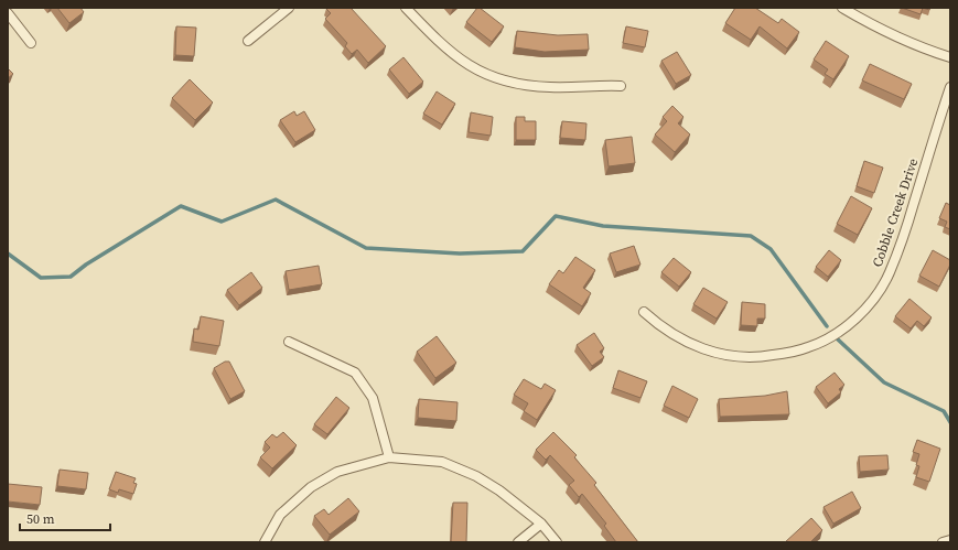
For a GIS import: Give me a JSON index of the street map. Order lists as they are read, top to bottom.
{
  "streets": {
    "street": ["Cobble Creek Drive"]
  },
  "scale_bar": "50 m"
}
